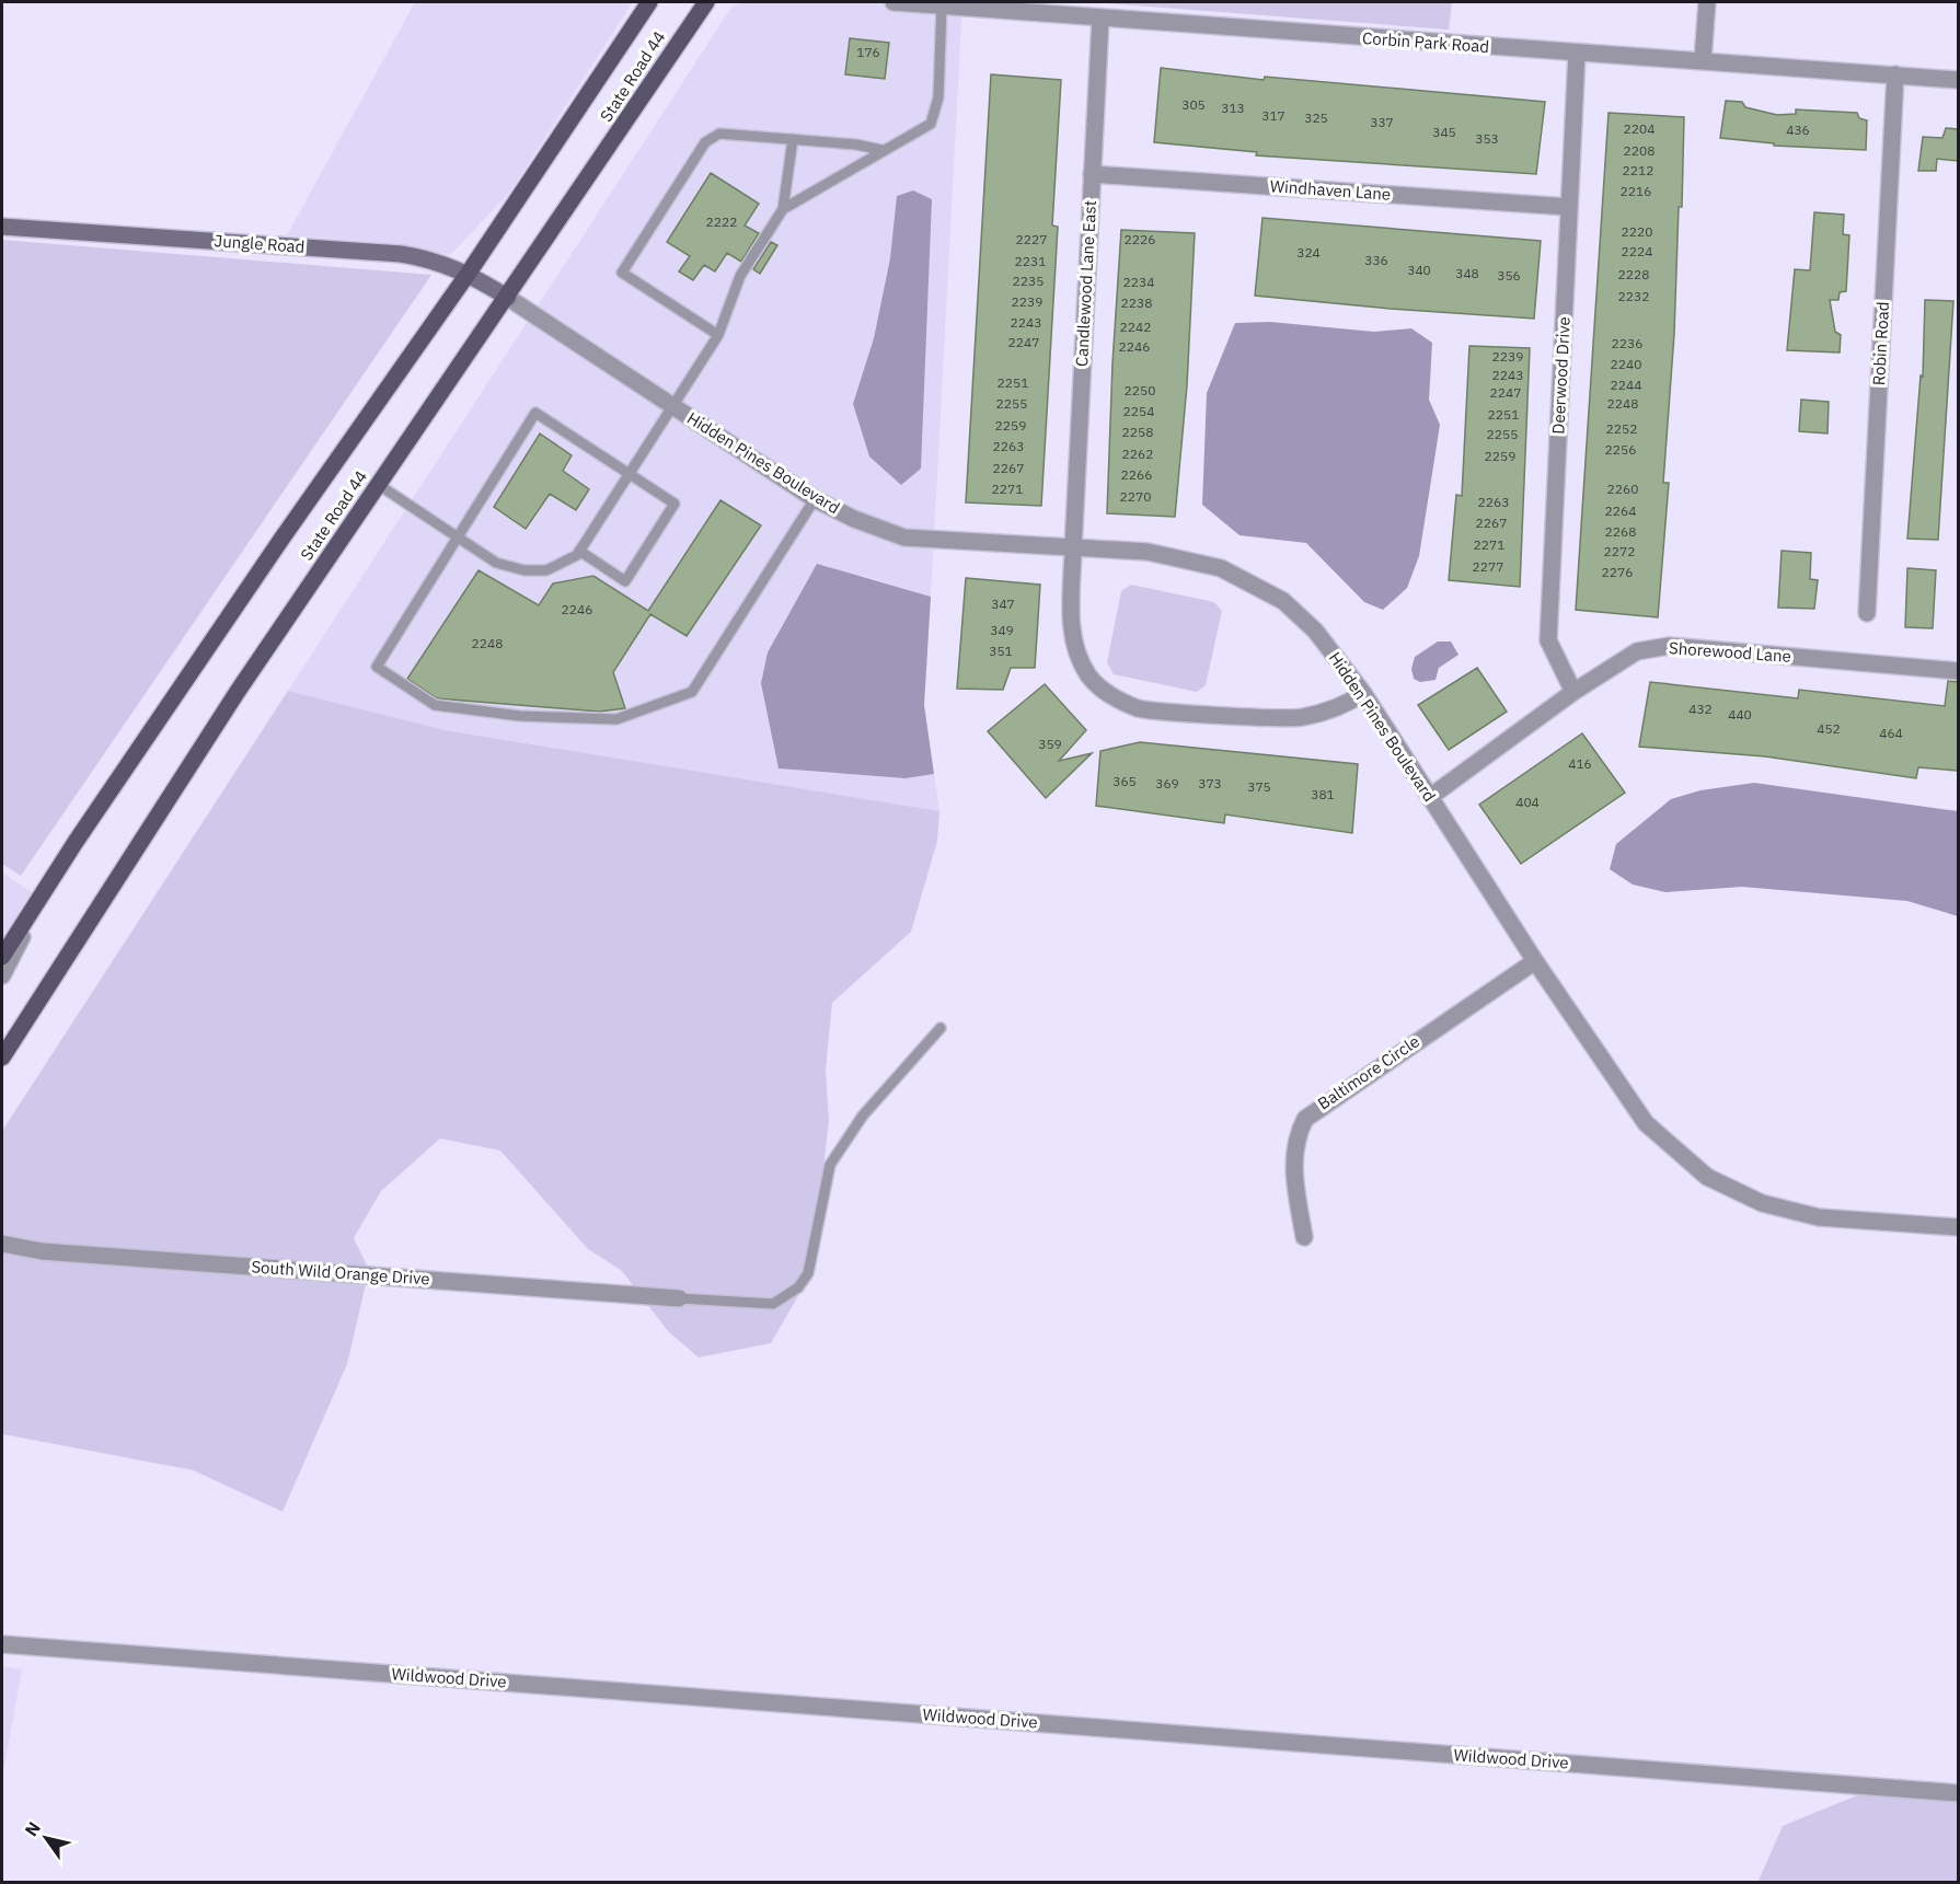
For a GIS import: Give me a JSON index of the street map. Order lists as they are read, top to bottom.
{
  "streets": {
    "main road": ["State Road 44"],
    "street": [
      "Corbin Park Road",
      "Windhaven Lane",
      "Jungle Road",
      "Candlewood Lane East",
      "Robin Road",
      "Deerwood Drive",
      "Hidden Pines Boulevard",
      "Shorewood Lane",
      "Baltimore Circle",
      "South Wild Orange Drive",
      "Wildwood Drive"
    ]
  },
  "crossings": [
    ["Corbin Park Road", "Candlewood Lane East"],
    ["Corbin Park Road", "Robin Road"],
    ["Corbin Park Road", "Deerwood Drive"],
    ["State Road 44", "Jungle Road"],
    ["State Road 44", "Hidden Pines Boulevard"],
    ["Windhaven Lane", "Candlewood Lane East"],
    ["Windhaven Lane", "Deerwood Drive"],
    ["Jungle Road", "Hidden Pines Boulevard"],
    ["Candlewood Lane East", "Hidden Pines Boulevard"],
    ["Deerwood Drive", "Shorewood Lane"],
    ["Hidden Pines Boulevard", "Shorewood Lane"],
    ["Hidden Pines Boulevard", "Baltimore Circle"]
  ],
  "house_numbers": [
    "176",
    "305",
    "313",
    "317",
    "325",
    "337",
    "2204",
    "436",
    "345",
    "353",
    "2208",
    "2212",
    "2216",
    "2222",
    "2220",
    "2227",
    "2226",
    "2224",
    "324",
    "336",
    "2231",
    "340",
    "348",
    "2228",
    "356",
    "2235",
    "2234",
    "2232",
    "2239",
    "2238",
    "2243",
    "2242",
    "2247",
    "2236",
    "2246",
    "2239",
    "2240",
    "2243",
    "2251",
    "2244",
    "2250",
    "2247",
    "2255",
    "2248",
    "2254",
    "2251",
    "2259",
    "2252",
    "2258",
    "2255",
    "2263",
    "2256",
    "2262",
    "2259",
    "2267",
    "2266",
    "2271",
    "2260",
    "2270",
    "2263",
    "2264",
    "2267",
    "2268",
    "2271",
    "2272",
    "2277",
    "2276",
    "347",
    "2246",
    "349",
    "2248",
    "351",
    "432",
    "440",
    "452",
    "464",
    "359",
    "416",
    "365",
    "369",
    "373",
    "375",
    "381",
    "404"
  ],
  "north": "top left"
}
